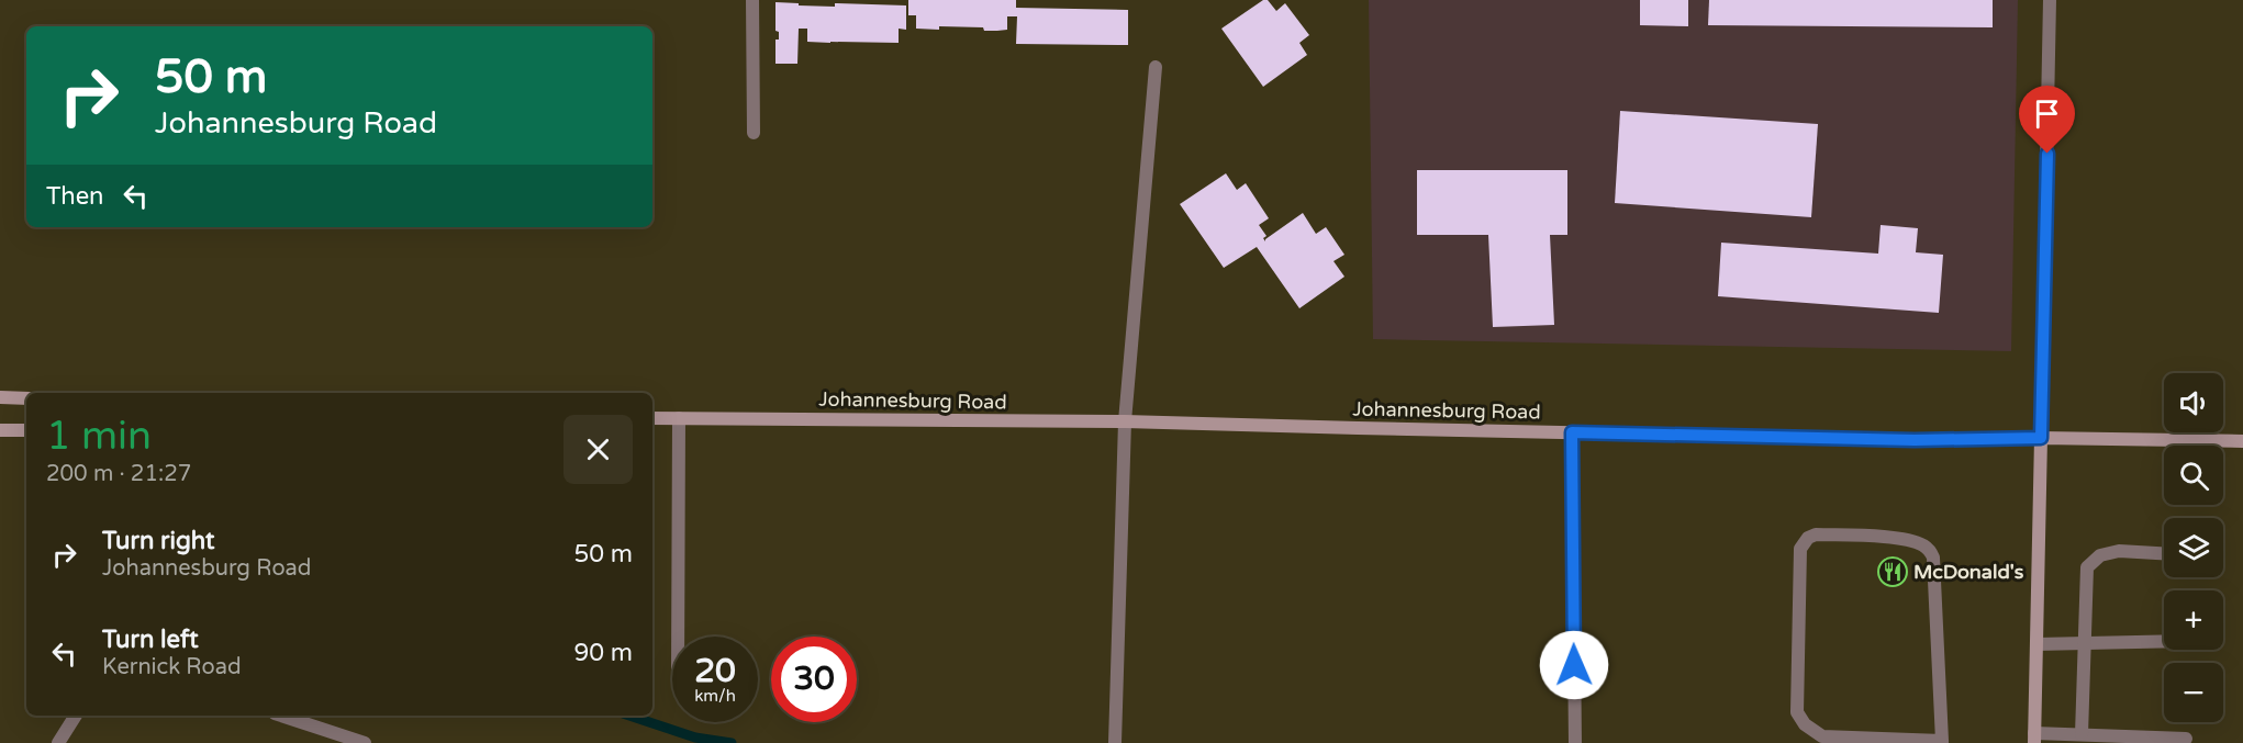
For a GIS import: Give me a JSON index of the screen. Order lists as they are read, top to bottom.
{
  "streets": {
    "main road": ["Johannesburg Road"]
  },
  "places": {
    "restaurant": ["McDonald's"]
  },
  "page": {
    "turn": ["50 m", "Johannesburg Road"],
    "then": "Then",
    "map_buttons": ["+", "−"],
    "heading": ["1 min", "200 m · 21:27"],
    "list": [
      {
        "name": "Turn right",
        "note": "Johannesburg Road",
        "value": "50 m"
      },
      {
        "name": "Turn left",
        "note": "Kernick Road",
        "value": "90 m"
      }
    ],
    "speed": "20 km/h",
    "limit": "30"
  }
}
